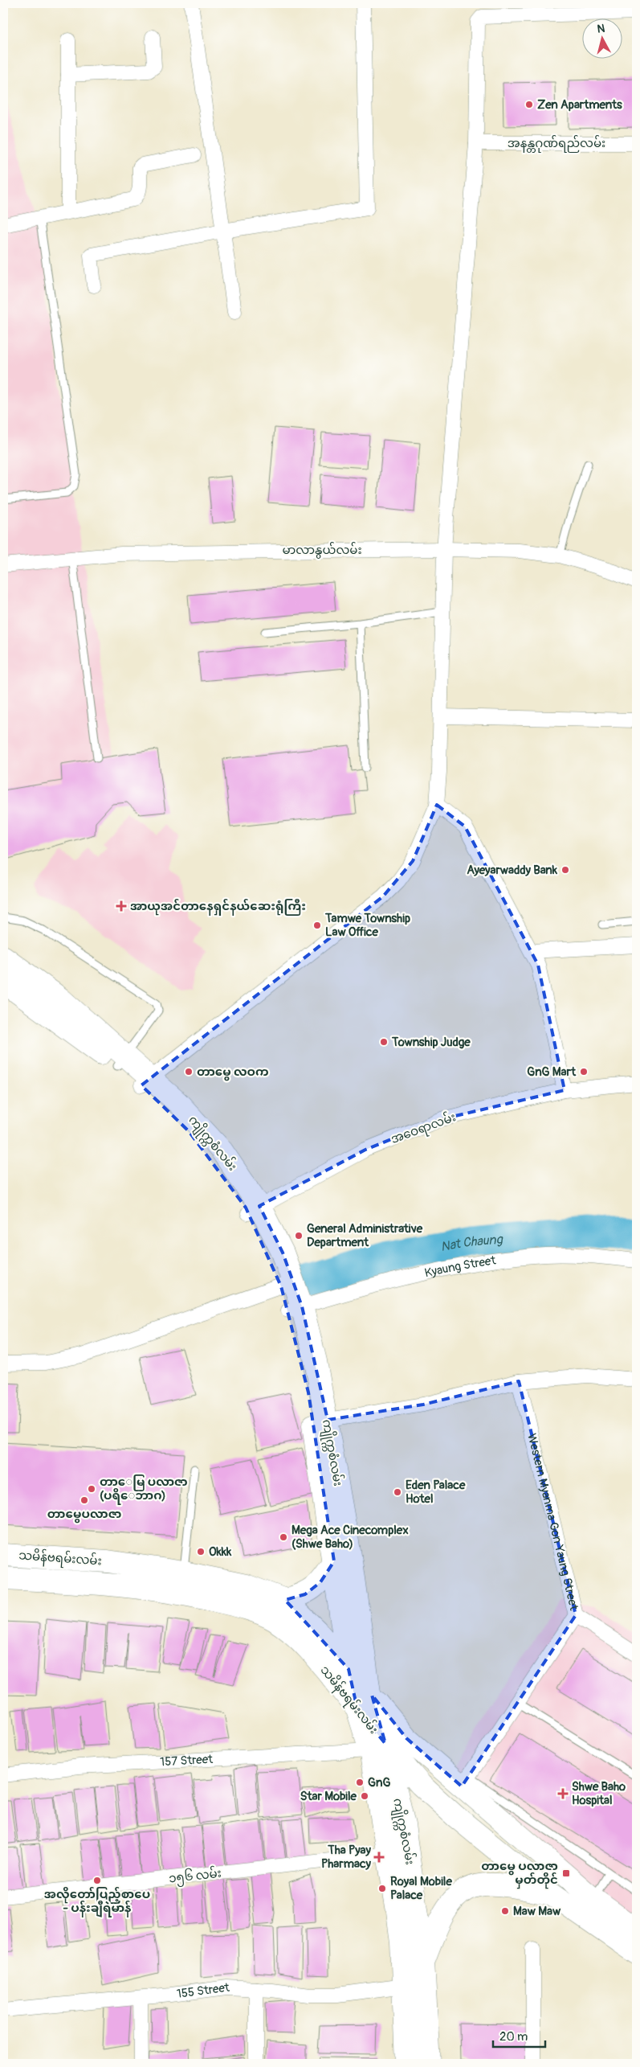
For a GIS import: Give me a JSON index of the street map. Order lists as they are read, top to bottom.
{
  "streets": {
    "main road": ["ကျိုက္ကစံလမ်း", "သမိန်ဗရမ်းလမ်း"],
    "street": [
      "အနန္တဂုဏ်ရည်လမ်း",
      "မာလာနွယ်လမ်း",
      "အဝေရာလမ်း",
      "Kyaung Street",
      "Western Myanma Gon Yaung Street",
      "157 Street",
      "၁၅၆ လမ်း",
      "155 Street"
    ]
  },
  "crossings": [
    ["အဝေရာလမ်း", "ကျိုက္ကစံလမ်း"],
    ["ကျိုက္ကစံလမ်း", "Kyaung Street"],
    ["ကျိုက္ကစံလမ်း", "သမိန်ဗရမ်းလမ်း"],
    ["ကျိုက္ကစံလမ်း", "157 Street"],
    ["ကျိုက္ကစံလမ်း", "၁၅၆ လမ်း"],
    ["ကျိုက္ကစံလမ်း", "155 Street"],
    ["သမိန်ဗရမ်းလမ်း", "157 Street"]
  ],
  "water": ["Nat Chaung"],
  "places": {
    "other": [
      "Zen Apartments",
      "Ayeyarwaddy Bank",
      "Tamwe Township Law Office",
      "Township Judge",
      "တာမွေ လဝက",
      "GnG Mart",
      "General Administrative Department",
      "တာေမြ ပလာဇာ (ပရိေဘာဂ)",
      "Eden Palace Hotel",
      "တာမွေပလာဇာ",
      "Mega Ace Cinecomplex (Shwe Baho)",
      "Okkk",
      "GnG",
      "Star Mobile",
      "အလိုတော်ပြည့်စာပေ - ပန်းချီရဲမာန်",
      "Royal Mobile Palace",
      "Maw Maw"
    ],
    "health": ["အာယုအင်တာနေရှင်နယ်ဆေးရုံကြီး", "Shwe Baho Hospital", "Tha Pyay Pharmacy"],
    "transit": ["တာမွေ ပလာဇာ မှတ်တိုင်"]
  },
  "scale_bar": "20 m",
  "north": "top"
}
